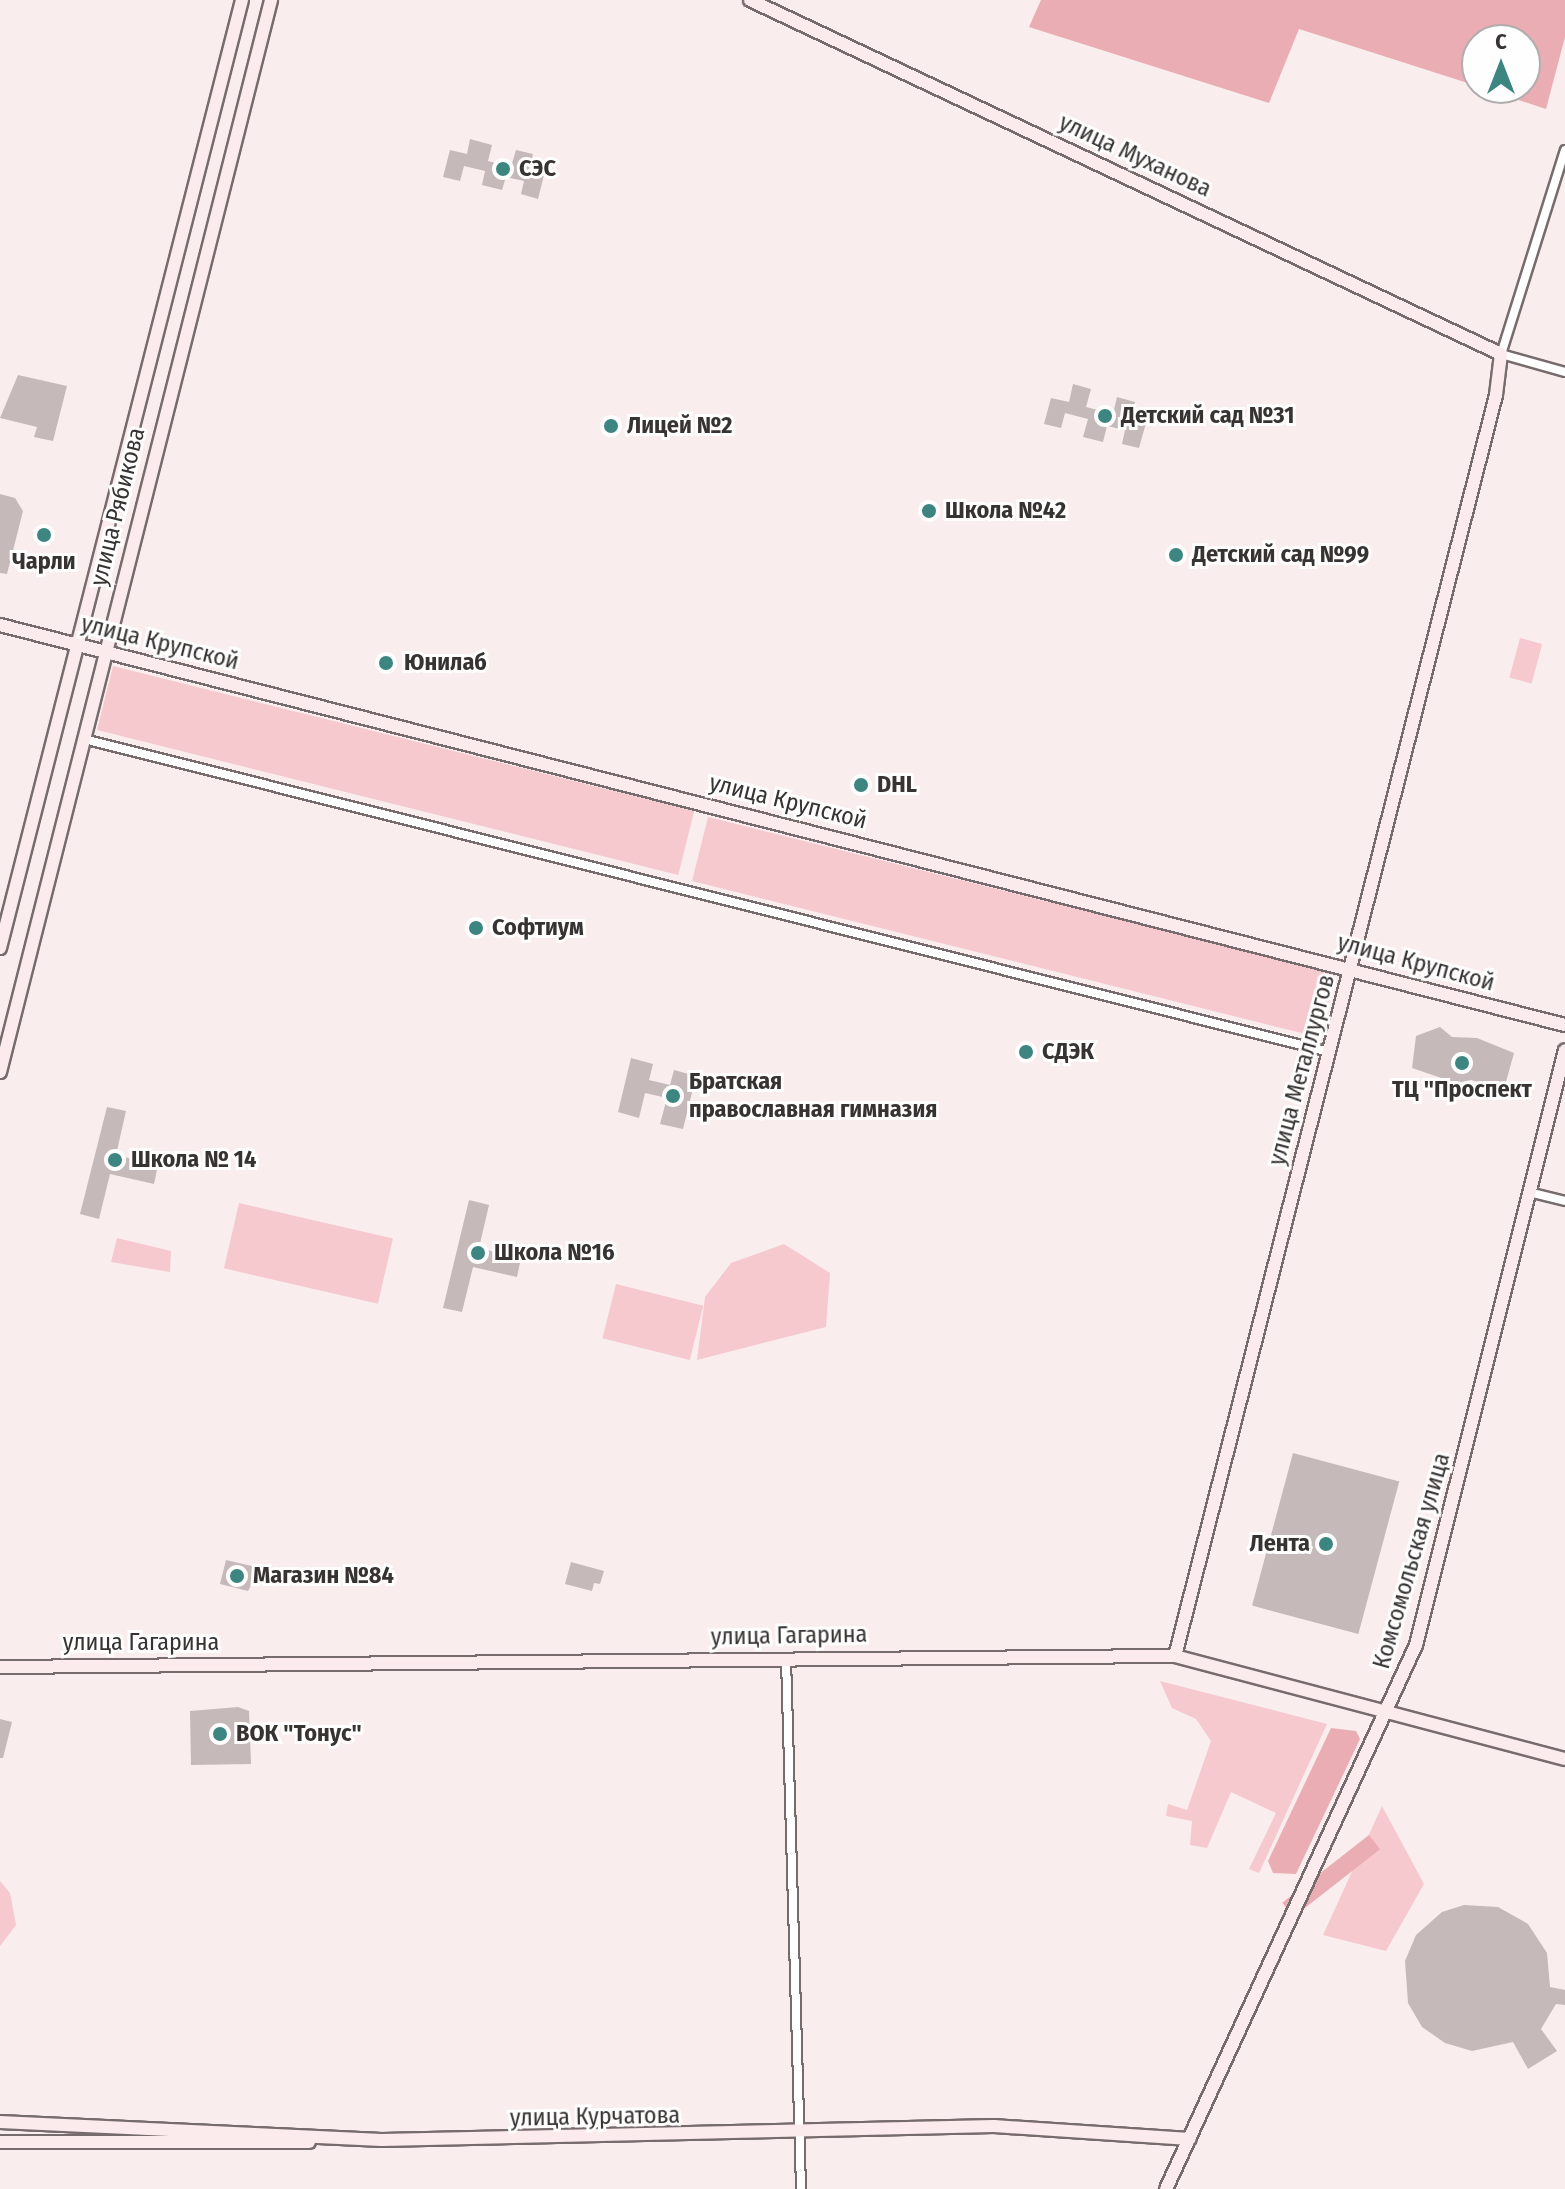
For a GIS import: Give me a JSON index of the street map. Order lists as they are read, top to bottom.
{
  "streets": {
    "street": [
      "улица Муханова",
      "улица Рябикова",
      "улица Крупской",
      "улица Металлургов",
      "Комсомольская улица",
      "улица Гагарина",
      "улица Курчатова"
    ]
  },
  "crossings": [
    ["улица Муханова", "улица Металлургов"],
    ["улица Рябикова", "улица Крупской"],
    ["улица Крупской", "улица Металлургов"],
    ["улица Металлургов", "улица Гагарина"],
    ["Комсомольская улица", "улица Гагарина"],
    ["Комсомольская улица", "улица Курчатова"]
  ],
  "places": [
    "СЭС",
    "Детский сад №31",
    "Лицей №2",
    "Школа №42",
    "Чарли",
    "Детский сад №99",
    "Юнилаб",
    "DHL",
    "Софтиум",
    "СДЭК",
    "ТЦ \"Проспект",
    "Братская православная гимназия",
    "Школа № 14",
    "Школа №16",
    "Лента",
    "Магазин №84",
    "ВОК \"Тонус\""
  ],
  "north": "top"
}
